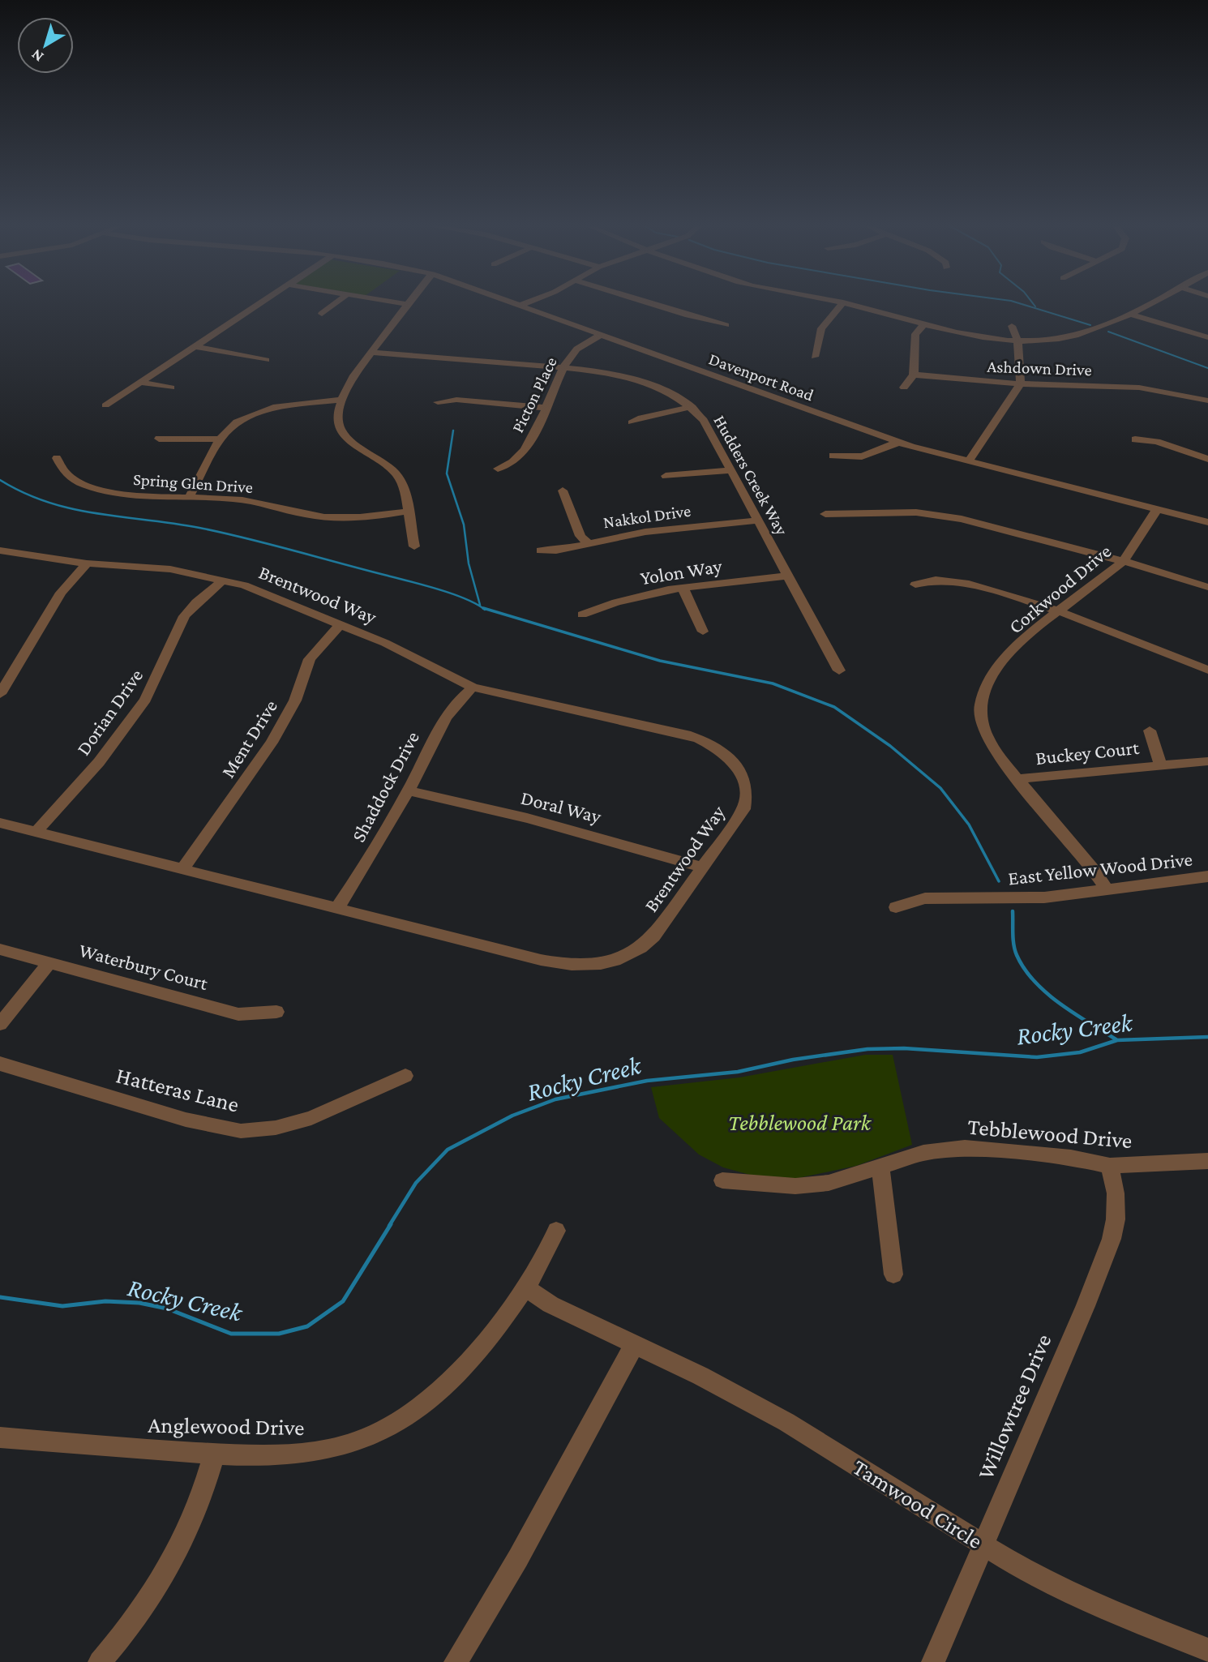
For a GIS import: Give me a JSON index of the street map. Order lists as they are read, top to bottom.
{
  "streets": {
    "street": [
      "Ashdown Drive",
      "Davenport Road",
      "Picton Place",
      "Hudders Creek Way",
      "Spring Glen Drive",
      "Nakkol Drive",
      "Yolon Way",
      "Corkwood Drive",
      "Brentwood Way",
      "Dorian Drive",
      "Ment Drive",
      "Buckey Court",
      "Shaddock Drive",
      "Doral Way",
      "East Yellow Wood Drive",
      "Waterbury Court",
      "Hatteras Lane",
      "Tebblewood Drive",
      "Willowtree Drive",
      "Anglewood Drive",
      "Tamwood Circle"
    ]
  },
  "crossings": [
    ["Davenport Road", "Picton Place"],
    ["Davenport Road", "Corkwood Drive"],
    ["Picton Place", "Hudders Creek Way"],
    ["Hudders Creek Way", "Nakkol Drive"],
    ["Hudders Creek Way", "Yolon Way"],
    ["Corkwood Drive", "Buckey Court"],
    ["Corkwood Drive", "East Yellow Wood Drive"],
    ["Brentwood Way", "Dorian Drive"],
    ["Brentwood Way", "Ment Drive"],
    ["Brentwood Way", "Shaddock Drive"],
    ["Brentwood Way", "Doral Way"],
    ["Shaddock Drive", "Doral Way"],
    ["Tebblewood Drive", "Willowtree Drive"],
    ["Willowtree Drive", "Tamwood Circle"],
    ["Anglewood Drive", "Tamwood Circle"]
  ],
  "water": ["Rocky Creek"],
  "parks": ["Tebblewood Park"],
  "north": "bottom left"
}
